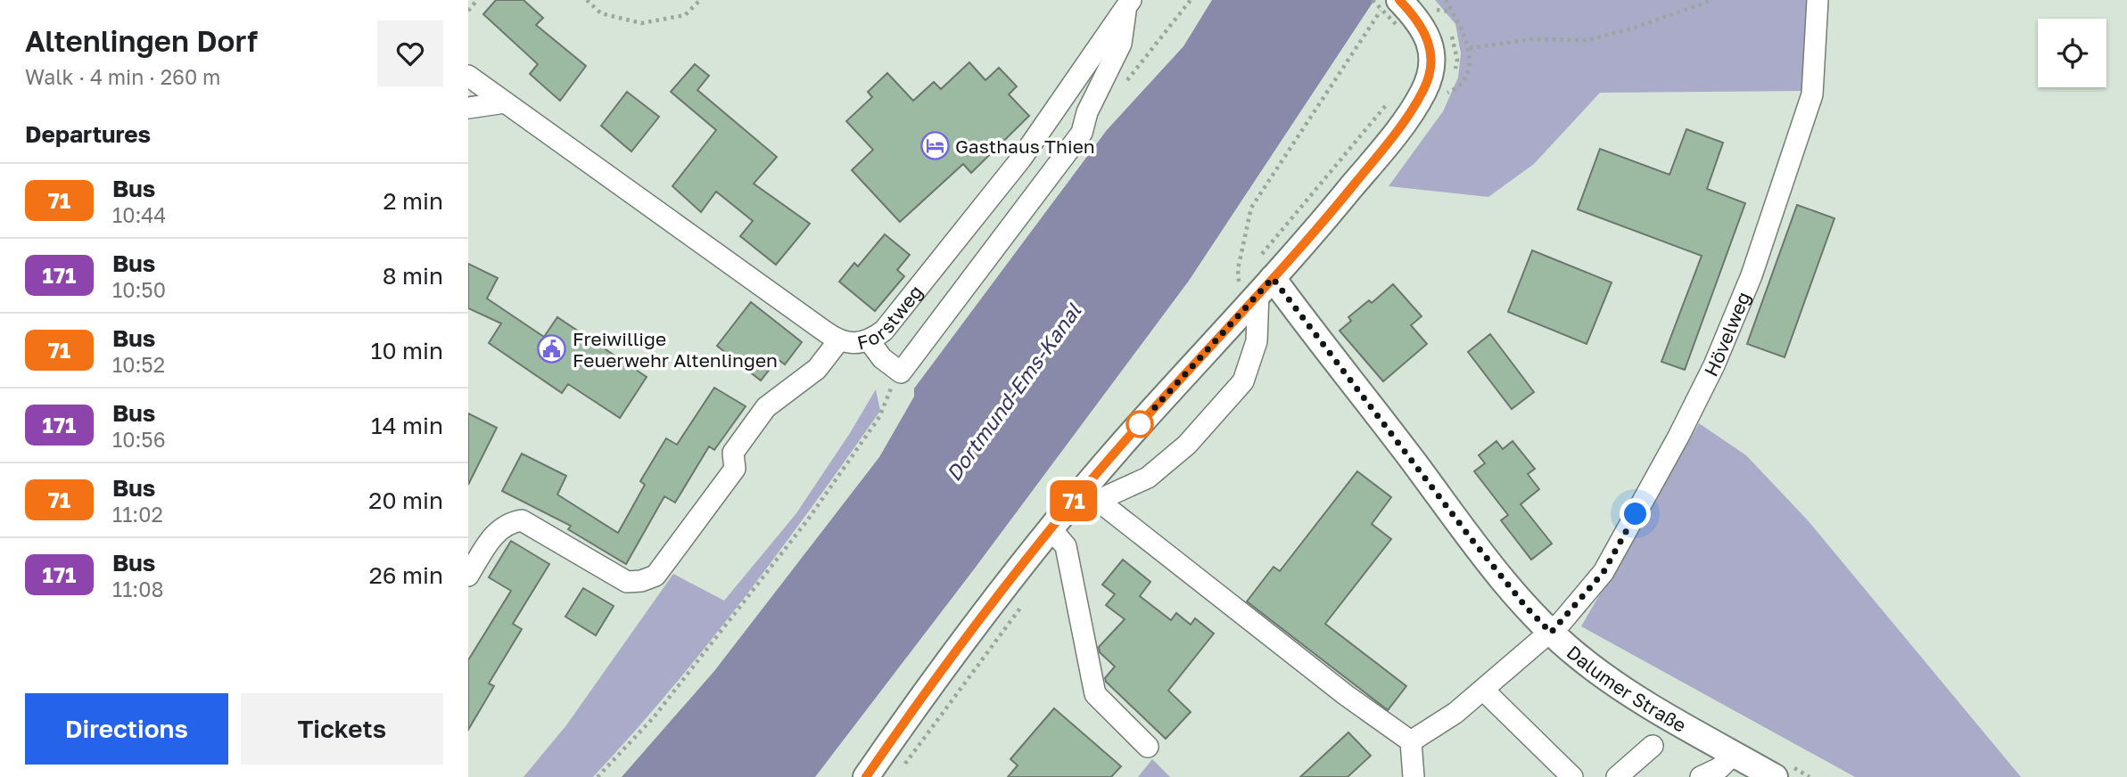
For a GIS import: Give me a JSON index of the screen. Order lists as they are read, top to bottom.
{
  "streets": {
    "main road": ["Dalumer Straße"],
    "street": ["Forstweg", "Hövelweg"]
  },
  "crossings": [
    ["Hövelweg", "Dalumer Straße"]
  ],
  "water": ["Dortmund-Ems-Kanal"],
  "places": {
    "hotel": ["Gasthaus Thien"],
    "public building": ["Freiwillige Feuerwehr Altenlingen"]
  },
  "lines": ["bus line 71"],
  "page": {
    "heading": [
      ["Altenlingen Dorf", "Walk · 4 min · 260 m"],
      "Departures"
    ],
    "on_map": "71",
    "list": [
      {
        "mark": "71",
        "name": "Bus",
        "note": "10:44",
        "value": "2 min"
      },
      {
        "mark": "171",
        "name": "Bus",
        "note": "10:50",
        "value": "8 min"
      },
      {
        "mark": "71",
        "name": "Bus",
        "note": "10:52",
        "value": "10 min"
      },
      {
        "mark": "171",
        "name": "Bus",
        "note": "10:56",
        "value": "14 min"
      },
      {
        "mark": "71",
        "name": "Bus",
        "note": "11:02",
        "value": "20 min"
      },
      {
        "mark": "171",
        "name": "Bus",
        "note": "11:08",
        "value": "26 min"
      }
    ],
    "buttons": ["Directions", "Tickets"]
  }
}
